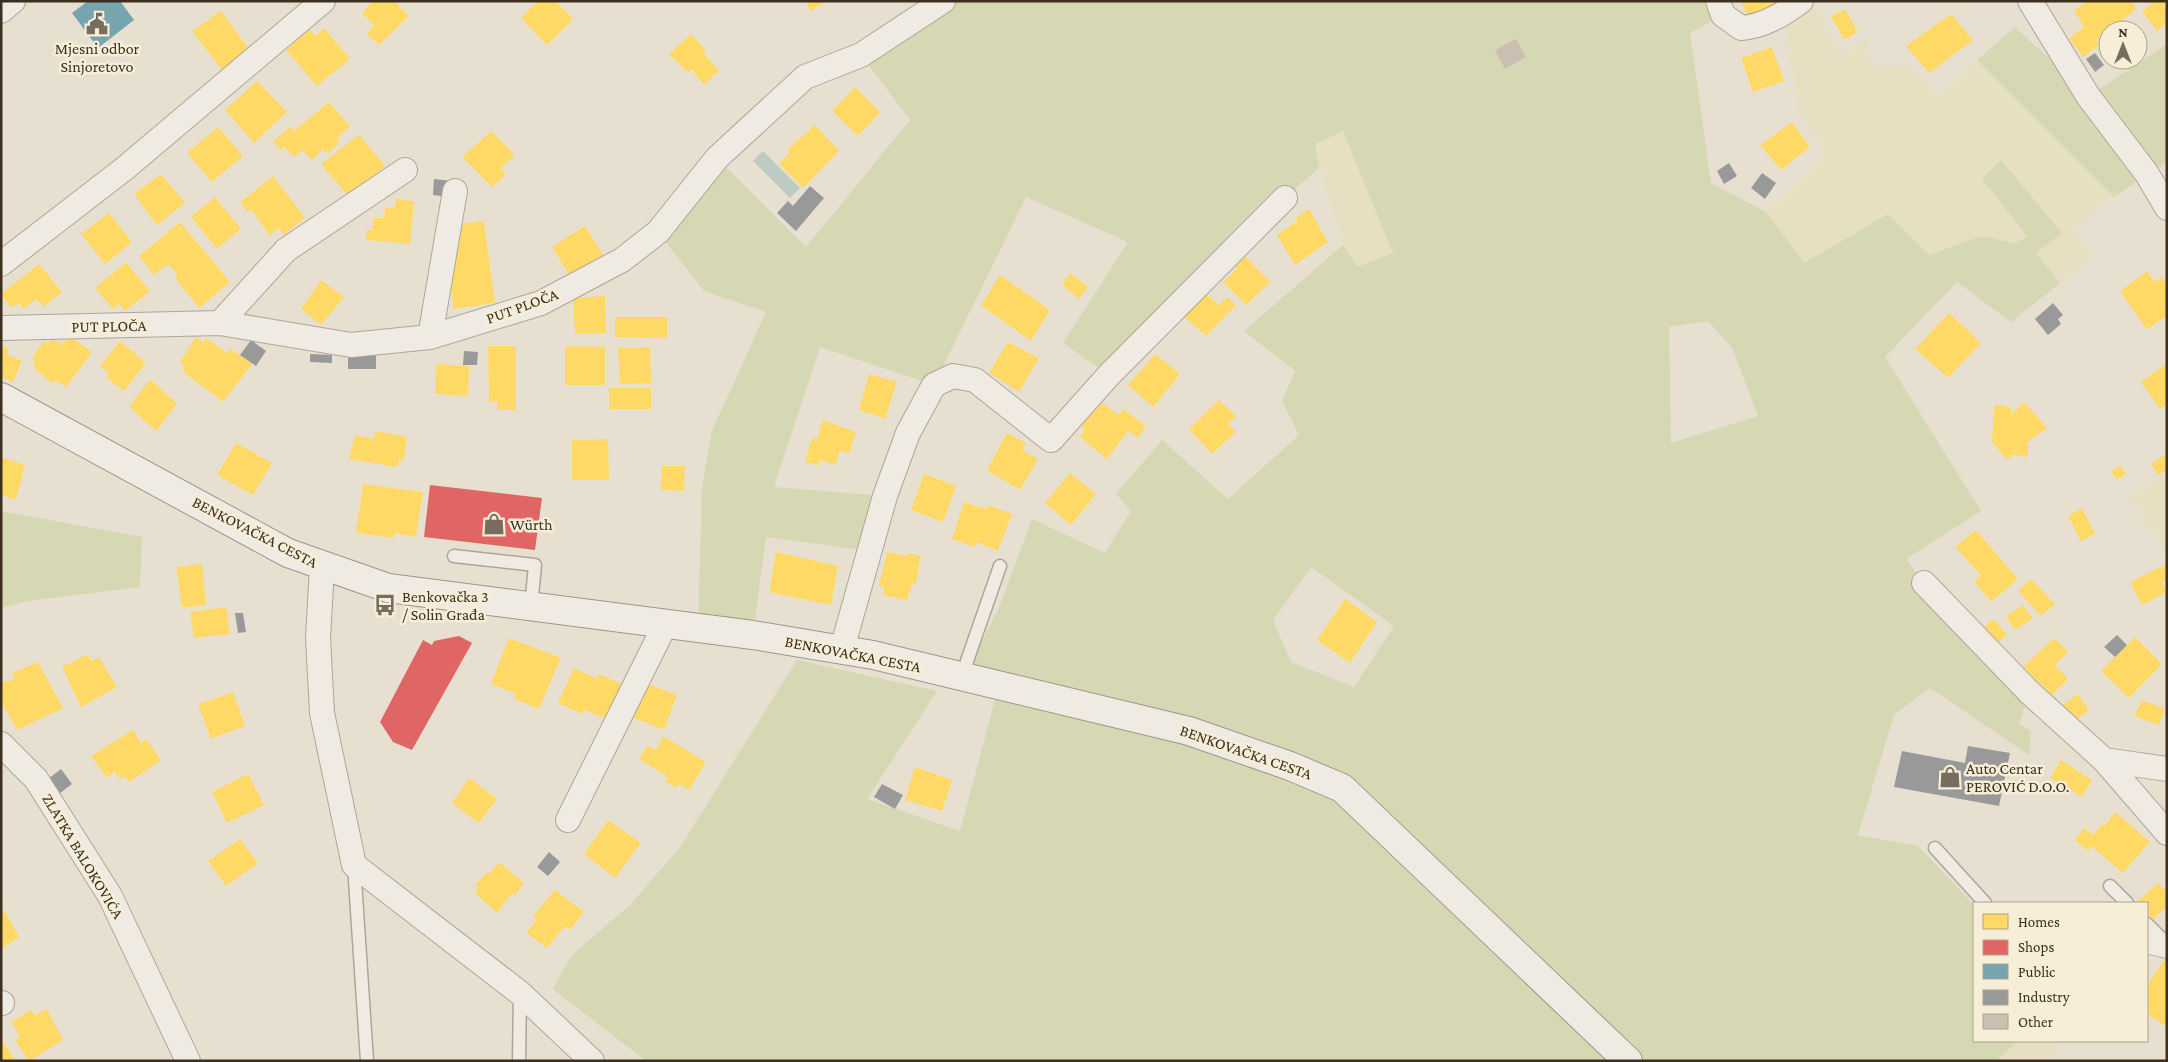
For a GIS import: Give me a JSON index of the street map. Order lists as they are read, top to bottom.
{
  "streets": {
    "main road": ["BENKOVAČKA CESTA"],
    "street": ["PUT PLOČA", "ZLATKA BALOKOVIĆA"]
  },
  "places": {
    "public building": ["Mjesni odbor Sinjoretovo"],
    "shop": ["Würth", "Auto Centar PEROVIĆ D.O.O."],
    "bus stop": ["Benkovačka 3 / Solin Građa"]
  },
  "legend": [
    "Homes",
    "Shops",
    "Public",
    "Industry",
    "Other"
  ],
  "north": "top"
}
